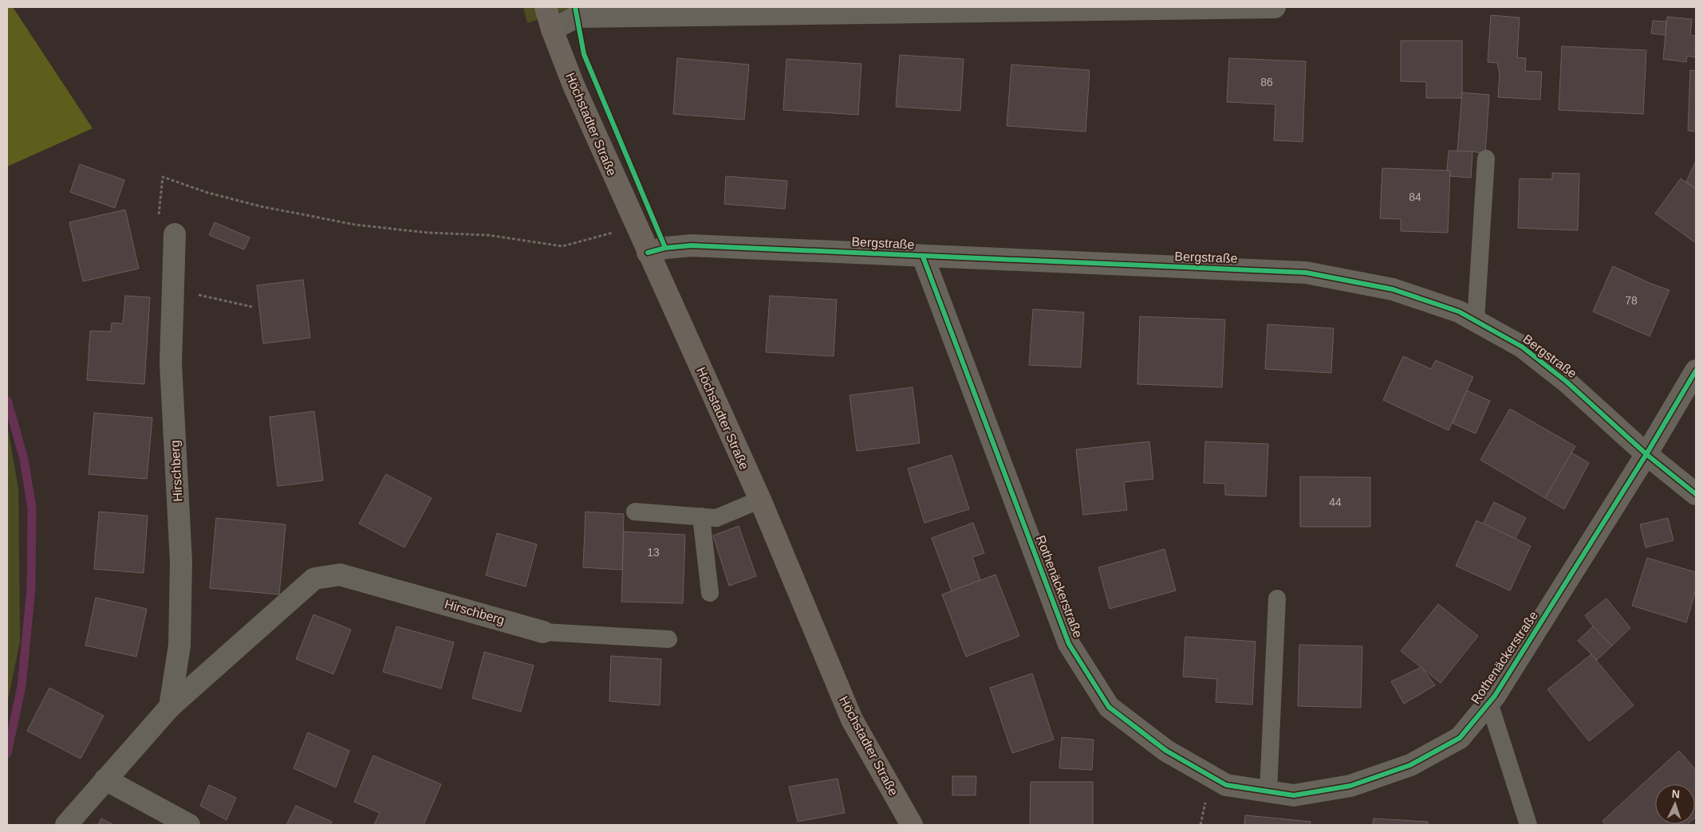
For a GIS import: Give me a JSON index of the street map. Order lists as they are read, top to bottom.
{
  "streets": {
    "street": [
      "Höchstadter Straße",
      "Bergstraße",
      "Hirschberg",
      "Rothenäckerstraße"
    ]
  },
  "crossings": [
    ["Höchstadter Straße", "Bergstraße"],
    ["Bergstraße", "Rothenäckerstraße"]
  ],
  "house_numbers": [
    "86",
    "84",
    "78",
    "44",
    "13"
  ],
  "north": "top"
}
